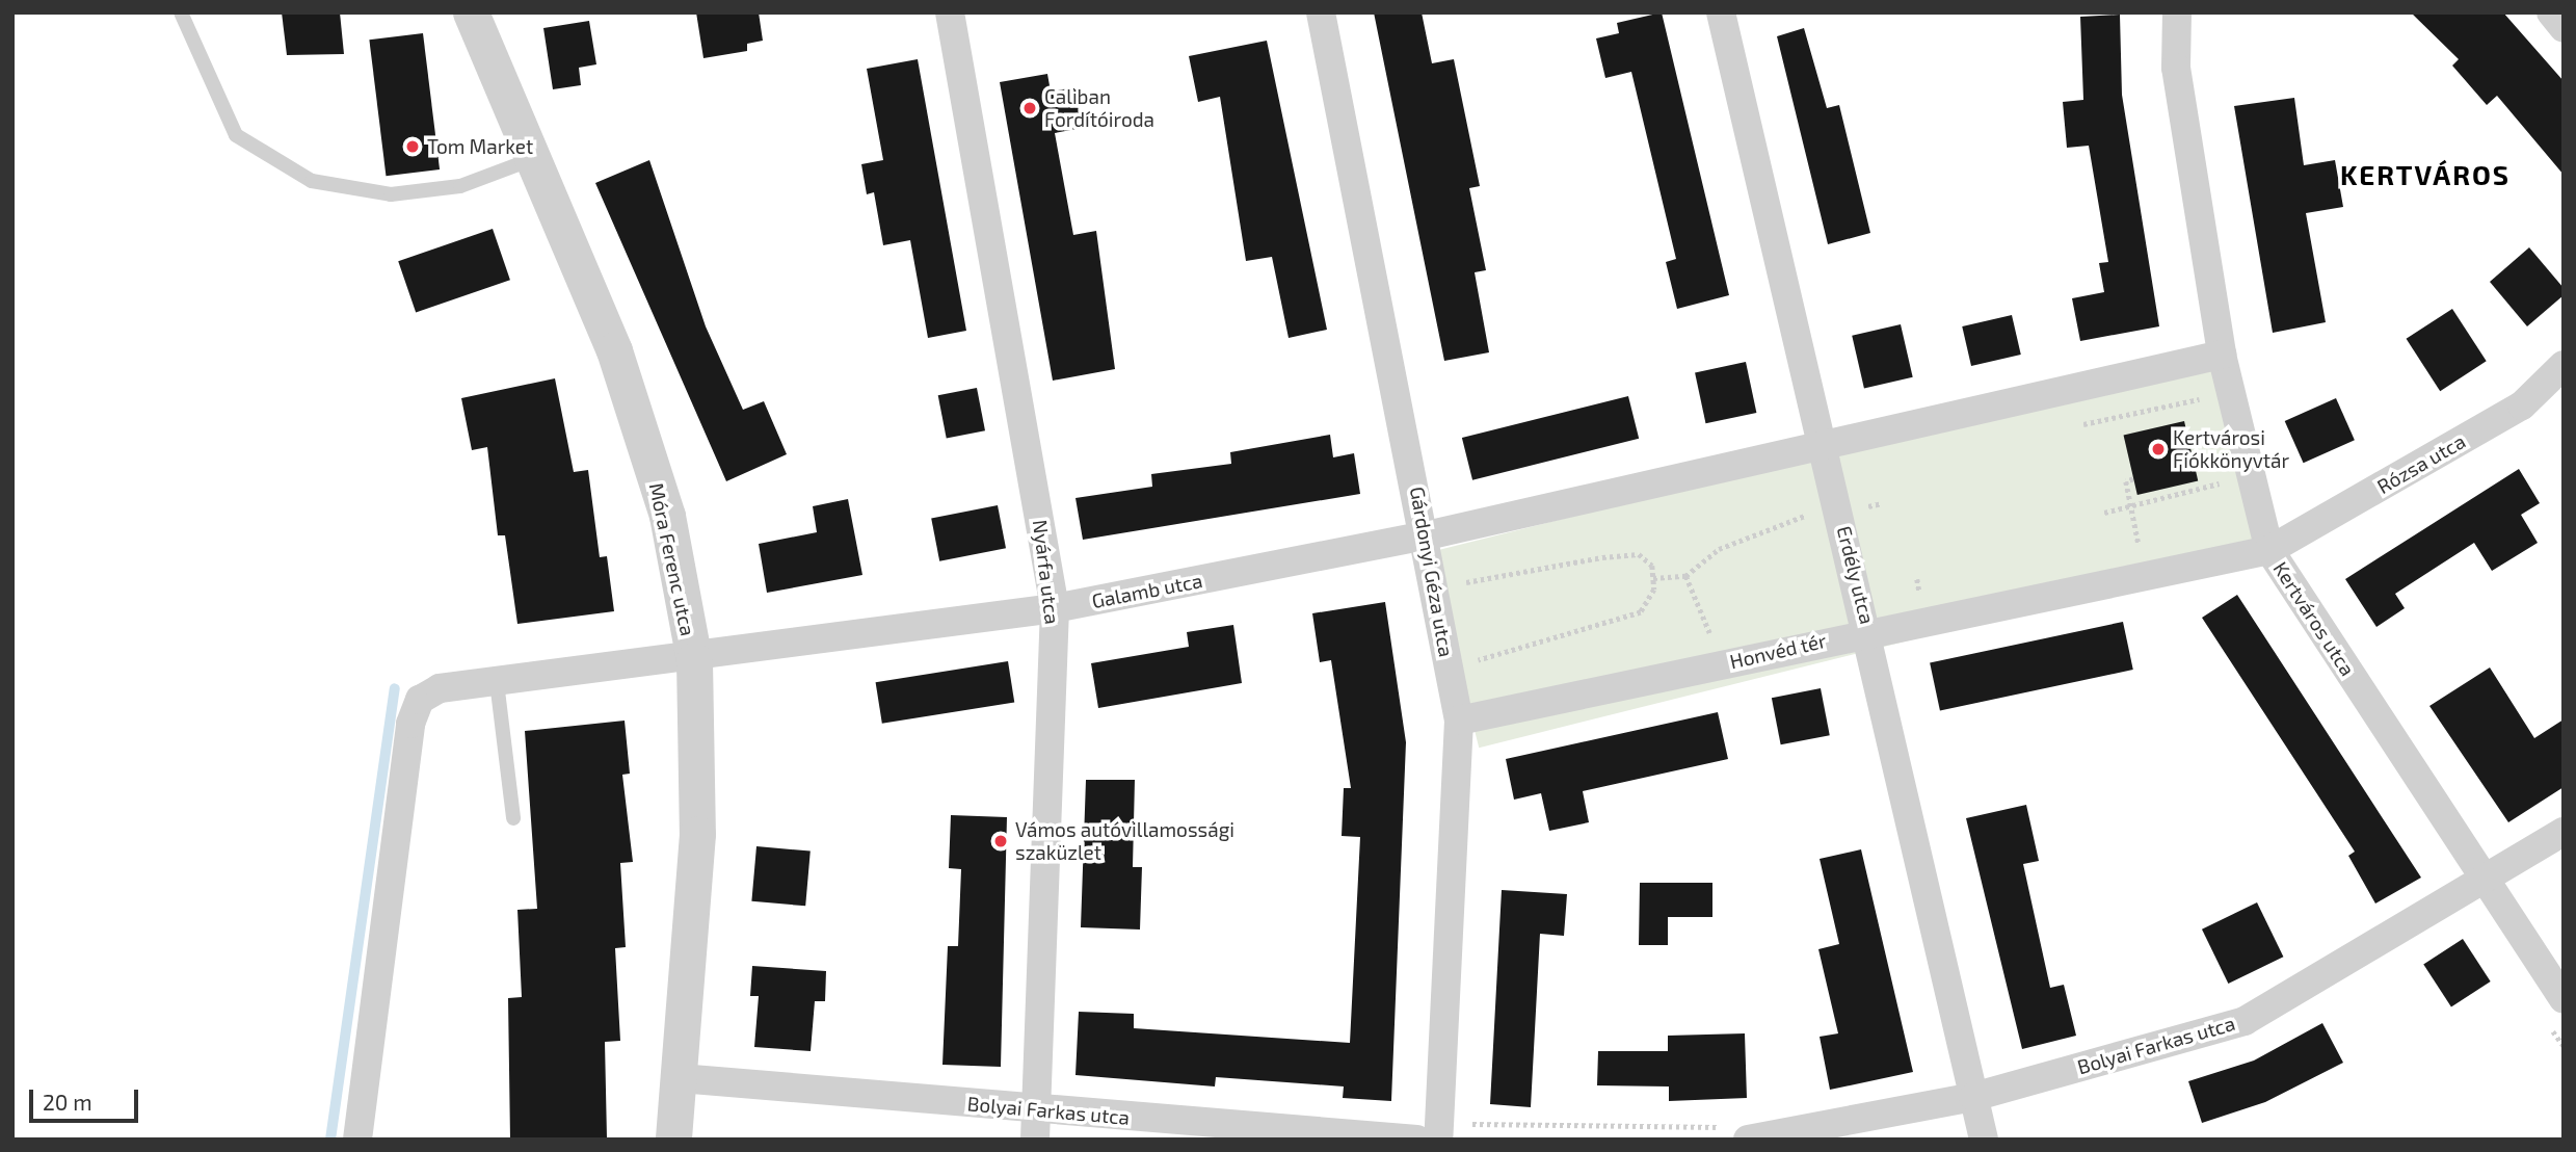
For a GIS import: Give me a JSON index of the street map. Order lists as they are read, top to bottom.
{
  "streets": {
    "street": [
      "Rózsa utca",
      "Móra Ferenc utca",
      "Nyárfa utca",
      "Gárdonyi Géza utca",
      "Erdély utca",
      "Galamb utca",
      "Kertváros utca",
      "Honvéd tér",
      "Bolyai Farkas utca"
    ]
  },
  "crossings": [
    ["Rózsa utca", "Kertváros utca"],
    ["Rózsa utca", "Honvéd tér"],
    ["Móra Ferenc utca", "Galamb utca"],
    ["Móra Ferenc utca", "Bolyai Farkas utca"],
    ["Nyárfa utca", "Galamb utca"],
    ["Nyárfa utca", "Bolyai Farkas utca"],
    ["Gárdonyi Géza utca", "Galamb utca"],
    ["Gárdonyi Géza utca", "Honvéd tér"],
    ["Gárdonyi Géza utca", "Bolyai Farkas utca"],
    ["Erdély utca", "Honvéd tér"],
    ["Erdély utca", "Bolyai Farkas utca"],
    ["Kertváros utca", "Honvéd tér"],
    ["Kertváros utca", "Bolyai Farkas utca"]
  ],
  "districts": ["KERTVÁROS"],
  "places": [
    "Caliban Fordítóiroda",
    "Tom Market",
    "Kertvárosi Fiókkönyvtár",
    "Vámos autóvillamossági szaküzlet"
  ],
  "scale_bar": "20 m"
}
